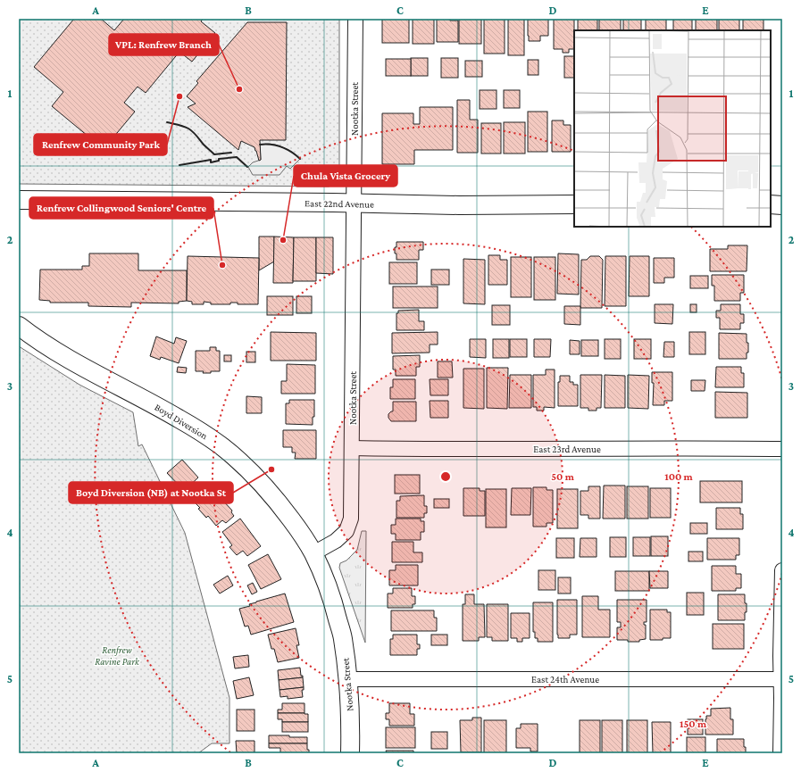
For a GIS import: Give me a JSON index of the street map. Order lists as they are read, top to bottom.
{
  "streets": {
    "street": [
      "Nootka Street",
      "East 22nd Avenue",
      "Boyd Diversion",
      "East 23rd Avenue",
      "East 24th Avenue"
    ]
  },
  "crossings": [
    ["Nootka Street", "East 22nd Avenue"],
    ["Nootka Street", "Boyd Diversion"],
    ["Nootka Street", "East 23rd Avenue"],
    ["Nootka Street", "East 24th Avenue"]
  ],
  "parks": ["Renfrew Ravine Park"],
  "places": [
    "VPL: Renfrew Branch",
    "Renfrew Community Park",
    "Chula Vista Grocery",
    "Renfrew Collingwood Seniors' Centre",
    "Boyd Diversion (NB) at Nootka St"
  ],
  "grid": {
    "columns": [
      "A",
      "B",
      "C",
      "D",
      "E"
    ],
    "rows": [
      "1",
      "2",
      "3",
      "4",
      "5"
    ]
  },
  "rings": ["50 m", "100 m", "150 m"]
}
